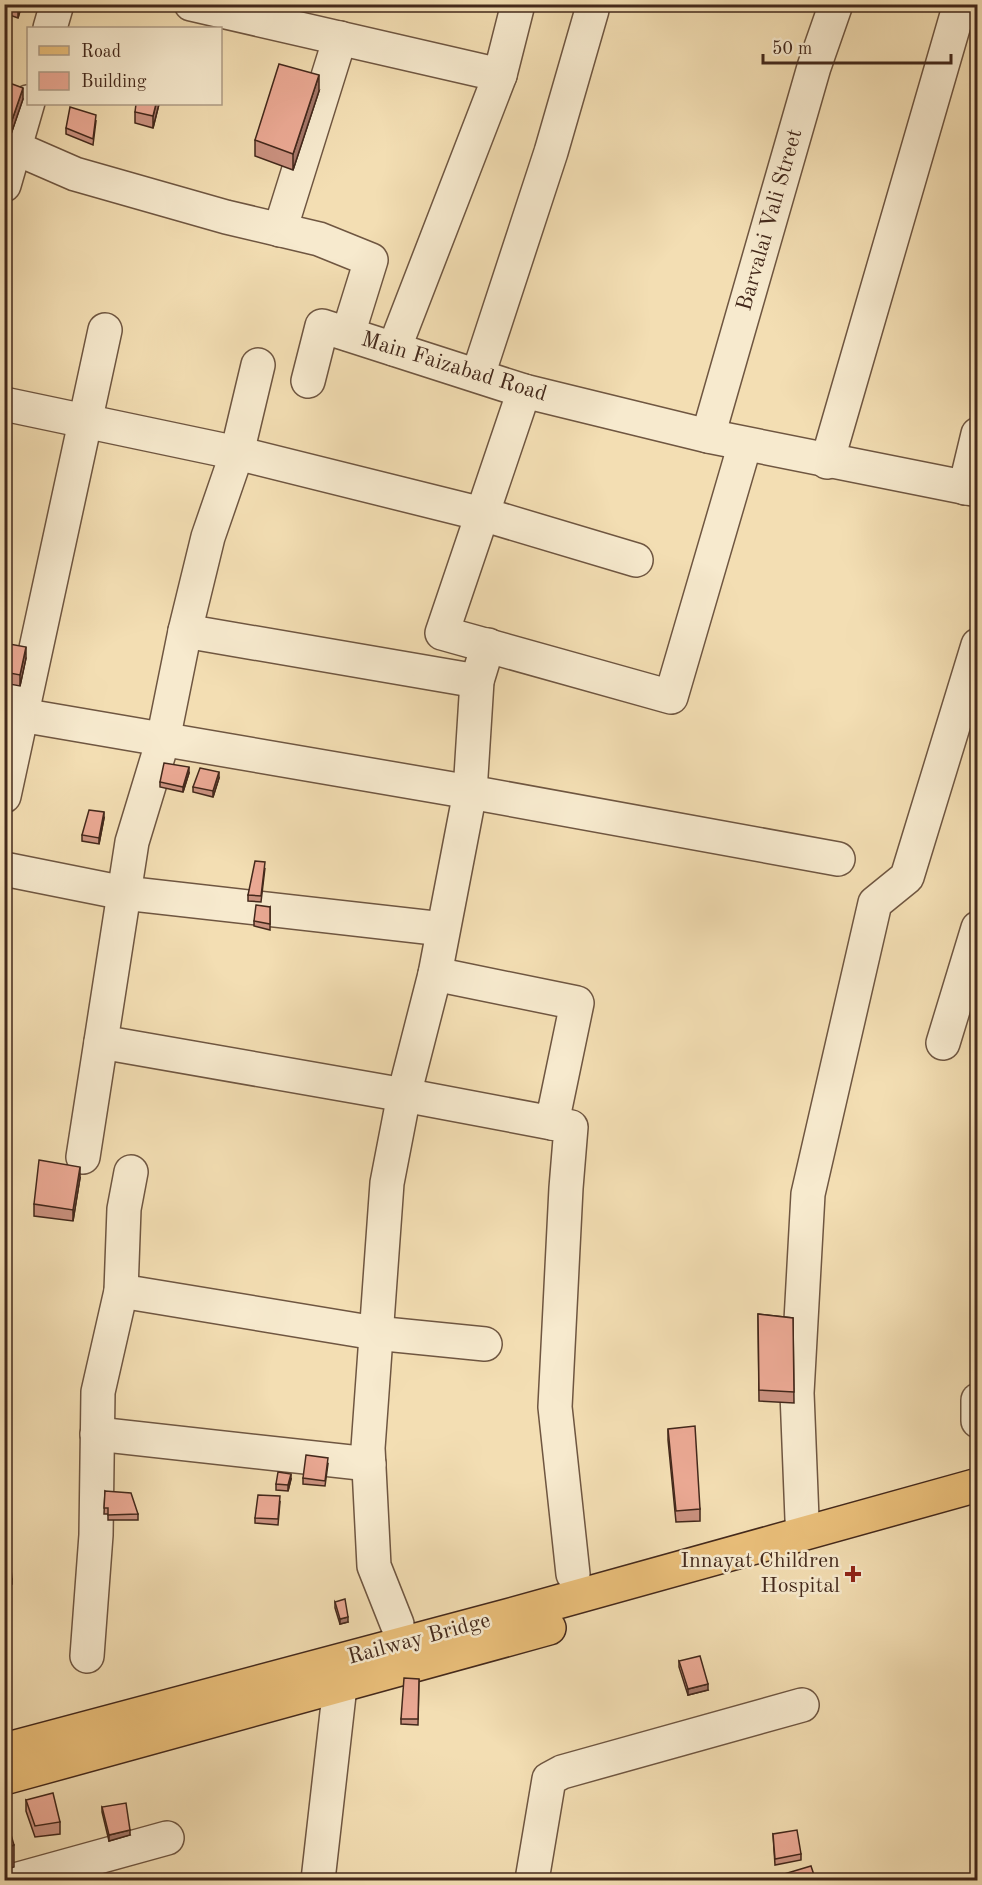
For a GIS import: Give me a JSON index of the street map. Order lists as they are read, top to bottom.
{
  "streets": {
    "main road": ["Railway Bridge"],
    "street": ["Barvalai Vali Street", "Main Faizabad Road"]
  },
  "crossings": [
    ["Barvalai Vali Street", "Main Faizabad Road"]
  ],
  "places": {
    "health": ["Innayat Children Hospital"]
  },
  "legend": ["Road", "Building"],
  "scale_bar": "50 m"
}
